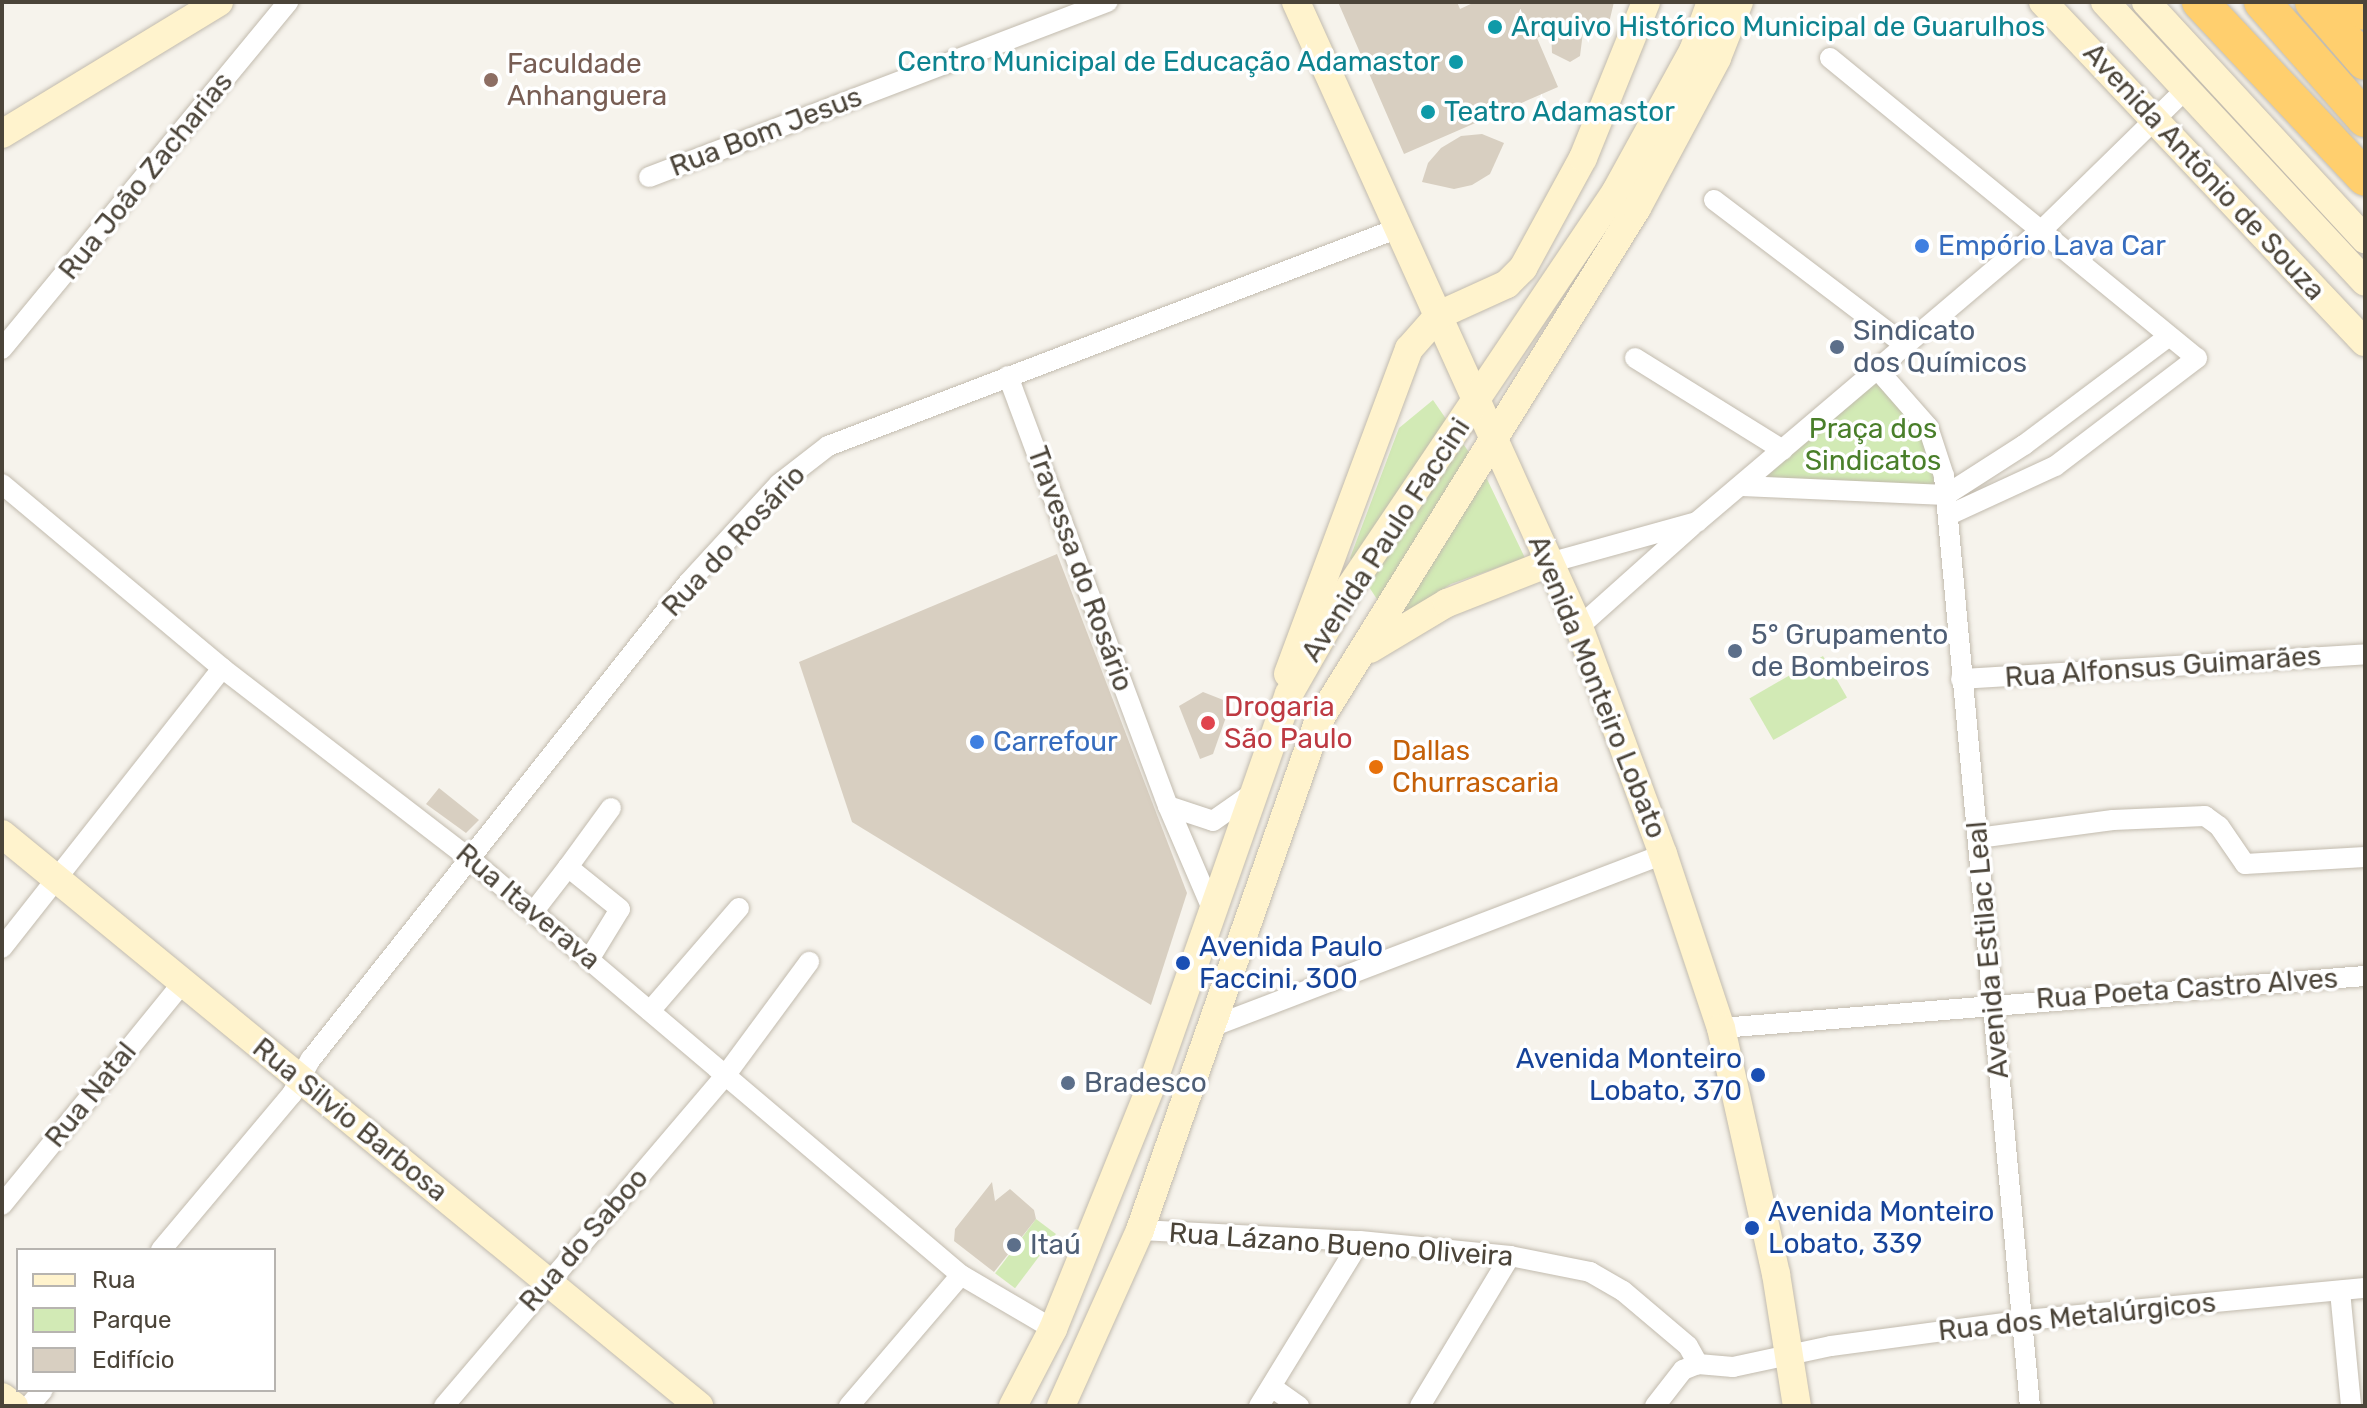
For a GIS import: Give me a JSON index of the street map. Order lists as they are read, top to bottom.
{
  "streets": {
    "main road": [
      "Avenida Antônio de Souza",
      "Avenida Paulo Faccini",
      "Avenida Monteiro Lobato",
      "Rua Silvio Barbosa"
    ],
    "street": [
      "Rua Bom Jesus",
      "Rua João Zacharias",
      "Rua do Rosário",
      "Travessa do Rosário",
      "Rua Alfonsus Guimarães",
      "Rua Itaverava",
      "Avenida Estilac Leal",
      "Rua Poeta Castro Alves",
      "Rua Natal",
      "Rua do Saboo",
      "Rua Lázano Bueno Oliveira",
      "Rua dos Metalúrgicos"
    ]
  },
  "crossings": [
    ["Avenida Paulo Faccini", "Travessa do Rosário"],
    ["Avenida Paulo Faccini", "Avenida Monteiro Lobato"],
    ["Avenida Paulo Faccini", "Rua Itaverava"],
    ["Avenida Paulo Faccini", "Rua Lázano Bueno Oliveira"],
    ["Rua do Rosário", "Travessa do Rosário"],
    ["Rua do Rosário", "Avenida Monteiro Lobato"],
    ["Rua do Rosário", "Rua Itaverava"],
    ["Rua do Rosário", "Rua Silvio Barbosa"],
    ["Rua Alfonsus Guimarães", "Avenida Estilac Leal"],
    ["Avenida Monteiro Lobato", "Rua Poeta Castro Alves"],
    ["Avenida Monteiro Lobato", "Rua dos Metalúrgicos"],
    ["Rua Itaverava", "Rua do Saboo"],
    ["Avenida Estilac Leal", "Rua Poeta Castro Alves"],
    ["Avenida Estilac Leal", "Rua dos Metalúrgicos"],
    ["Rua Natal", "Rua Silvio Barbosa"],
    ["Rua Silvio Barbosa", "Rua do Saboo"]
  ],
  "parks": ["Praça dos Sindicatos"],
  "places": [
    "Arquivo Histórico Municipal de Guarulhos",
    "Centro Municipal de Educação Adamastor",
    "Faculdade Anhanguera",
    "Teatro Adamastor",
    "Empório Lava Car",
    "Sindicato dos Químicos",
    "5° Grupamento de Bombeiros",
    "Drogaria São Paulo",
    "Carrefour",
    "Dallas Churrascaria",
    "Avenida Paulo Faccini, 300",
    "Avenida Monteiro Lobato, 370",
    "Bradesco",
    "Avenida Monteiro Lobato, 339",
    "Itaú"
  ],
  "legend": ["Rua", "Parque", "Edifício"]
}
